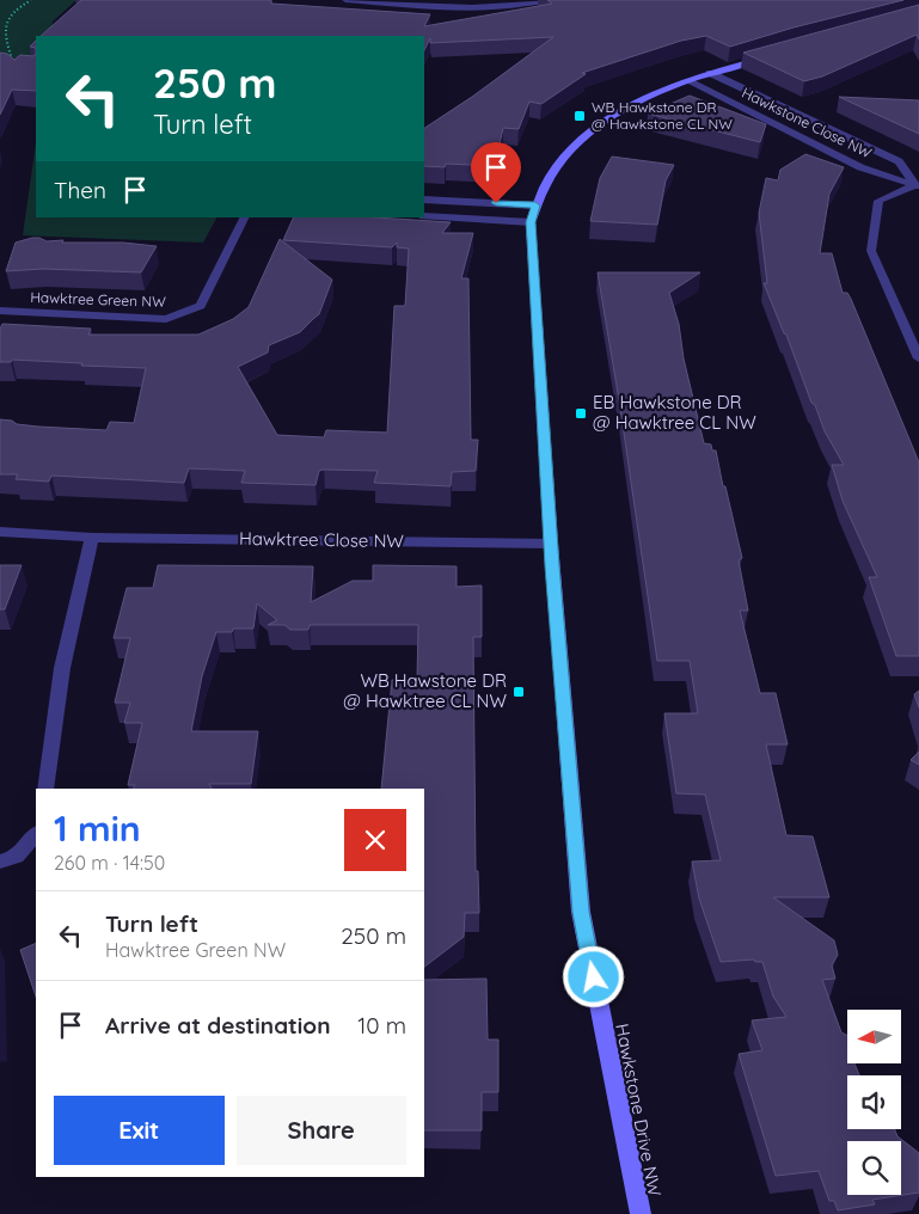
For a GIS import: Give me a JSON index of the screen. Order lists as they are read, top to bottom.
{
  "streets": {
    "street": [
      "Hawkstone Close NW",
      "Hawktree Green NW",
      "Hawktree Close NW",
      "Hawkstone Drive NW"
    ]
  },
  "crossings": [
    ["Hawkstone Close NW", "Hawkstone Drive NW"],
    ["Hawktree Close NW", "Hawkstone Drive NW"]
  ],
  "places": {
    "transit": ["WB Hawkstone DR @ Hawkstone CL NW", "EB Hawkstone DR @ Hawktree CL NW", "WB Hawstone DR @ Hawktree CL NW"]
  },
  "north": "left",
  "page": {
    "turn": ["250 m", "Turn left"],
    "then": "Then",
    "heading": ["1 min", "260 m · 14:50"],
    "list": [
      {
        "name": "Turn left",
        "note": "Hawktree Green NW",
        "value": "250 m"
      },
      {
        "name": "Arrive at destination",
        "value": "10 m"
      }
    ],
    "buttons": ["Exit", "Share"]
  }
}
